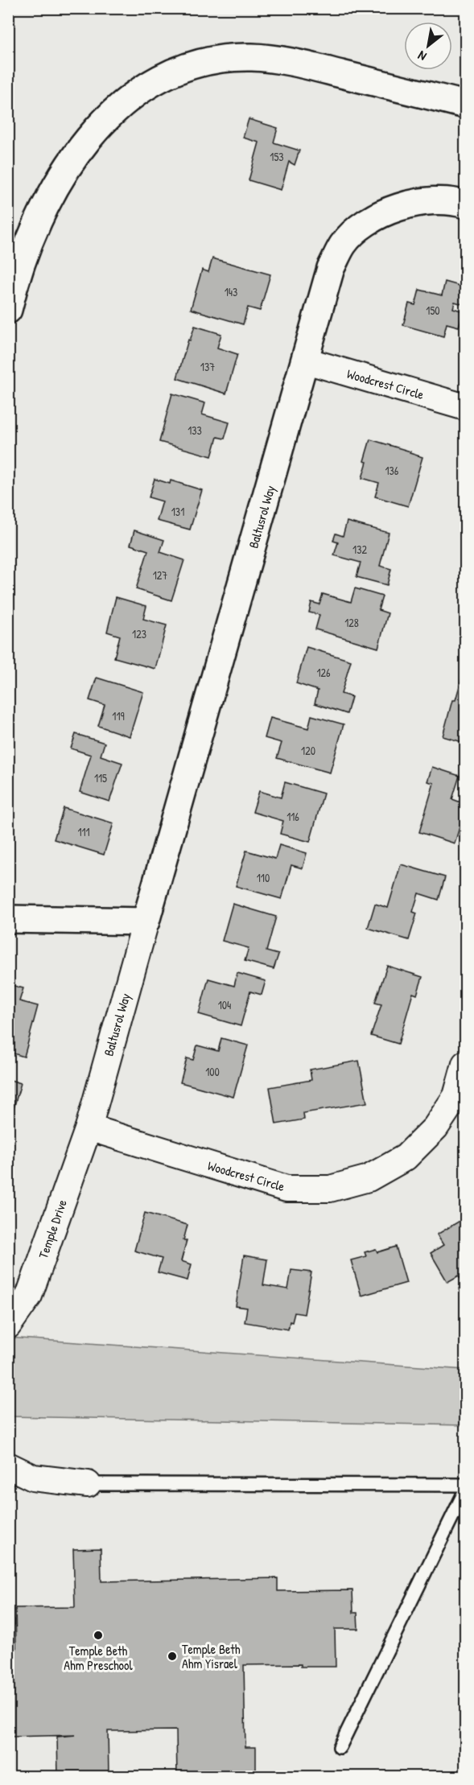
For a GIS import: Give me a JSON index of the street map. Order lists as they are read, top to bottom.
{
  "streets": {
    "main road": ["Baltusrol Way"],
    "street": ["Woodcrest Circle", "Temple Drive"]
  },
  "crossings": [
    ["Woodcrest Circle", "Baltusrol Way"],
    ["Woodcrest Circle", "Temple Drive"],
    ["Baltusrol Way", "Temple Drive"]
  ],
  "places": ["Temple Beth Ahm Preschool", "Temple Beth Ahm Yisrael"],
  "house_numbers": [
    "153",
    "143",
    "150",
    "137",
    "133",
    "136",
    "131",
    "132",
    "127",
    "128",
    "123",
    "126",
    "119",
    "120",
    "115",
    "116",
    "111",
    "110",
    "104",
    "100"
  ],
  "north": "bottom left"
}
